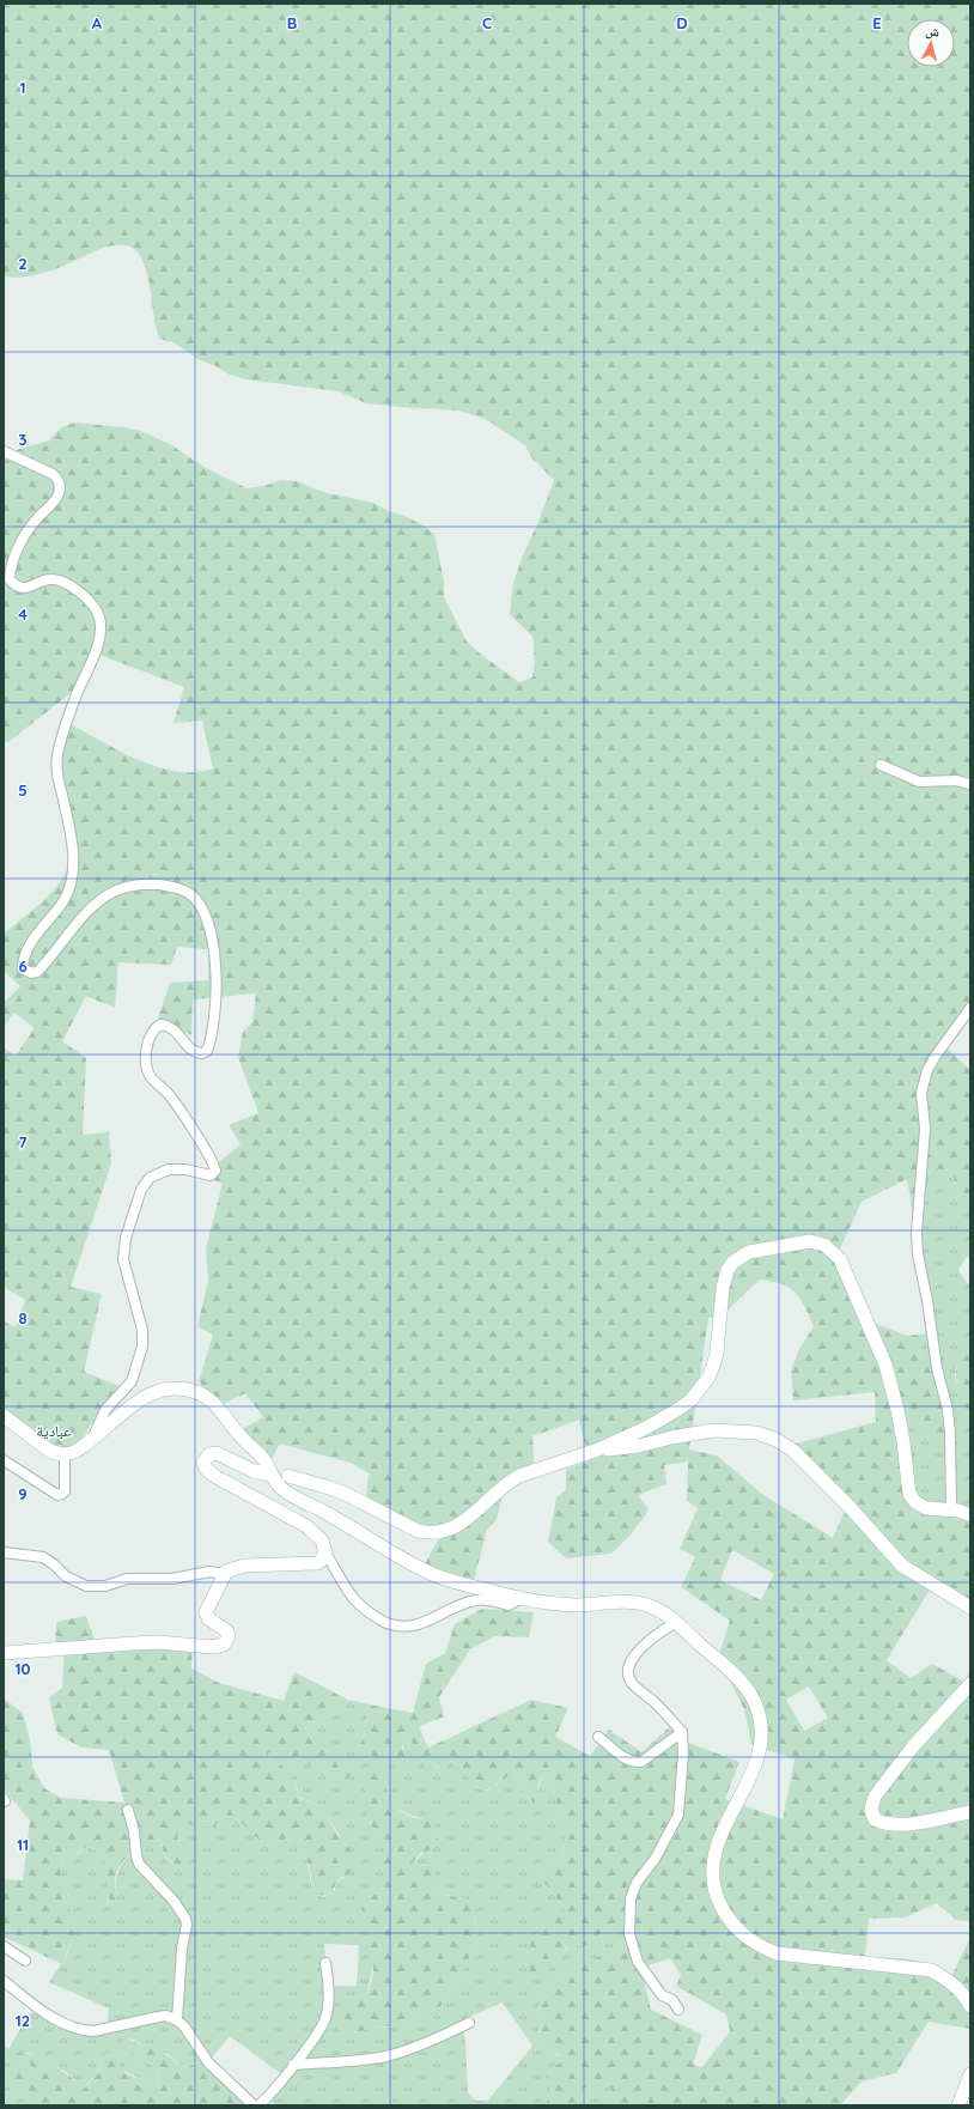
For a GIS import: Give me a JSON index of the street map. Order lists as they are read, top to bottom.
{
  "districts": ["عبادية"],
  "north": "top",
  "grid": {
    "columns": [
      "A",
      "B",
      "C",
      "D",
      "E"
    ],
    "rows": [
      "1",
      "2",
      "3",
      "4",
      "5",
      "6",
      "7",
      "8",
      "9",
      "10",
      "11",
      "12"
    ]
  }
}
